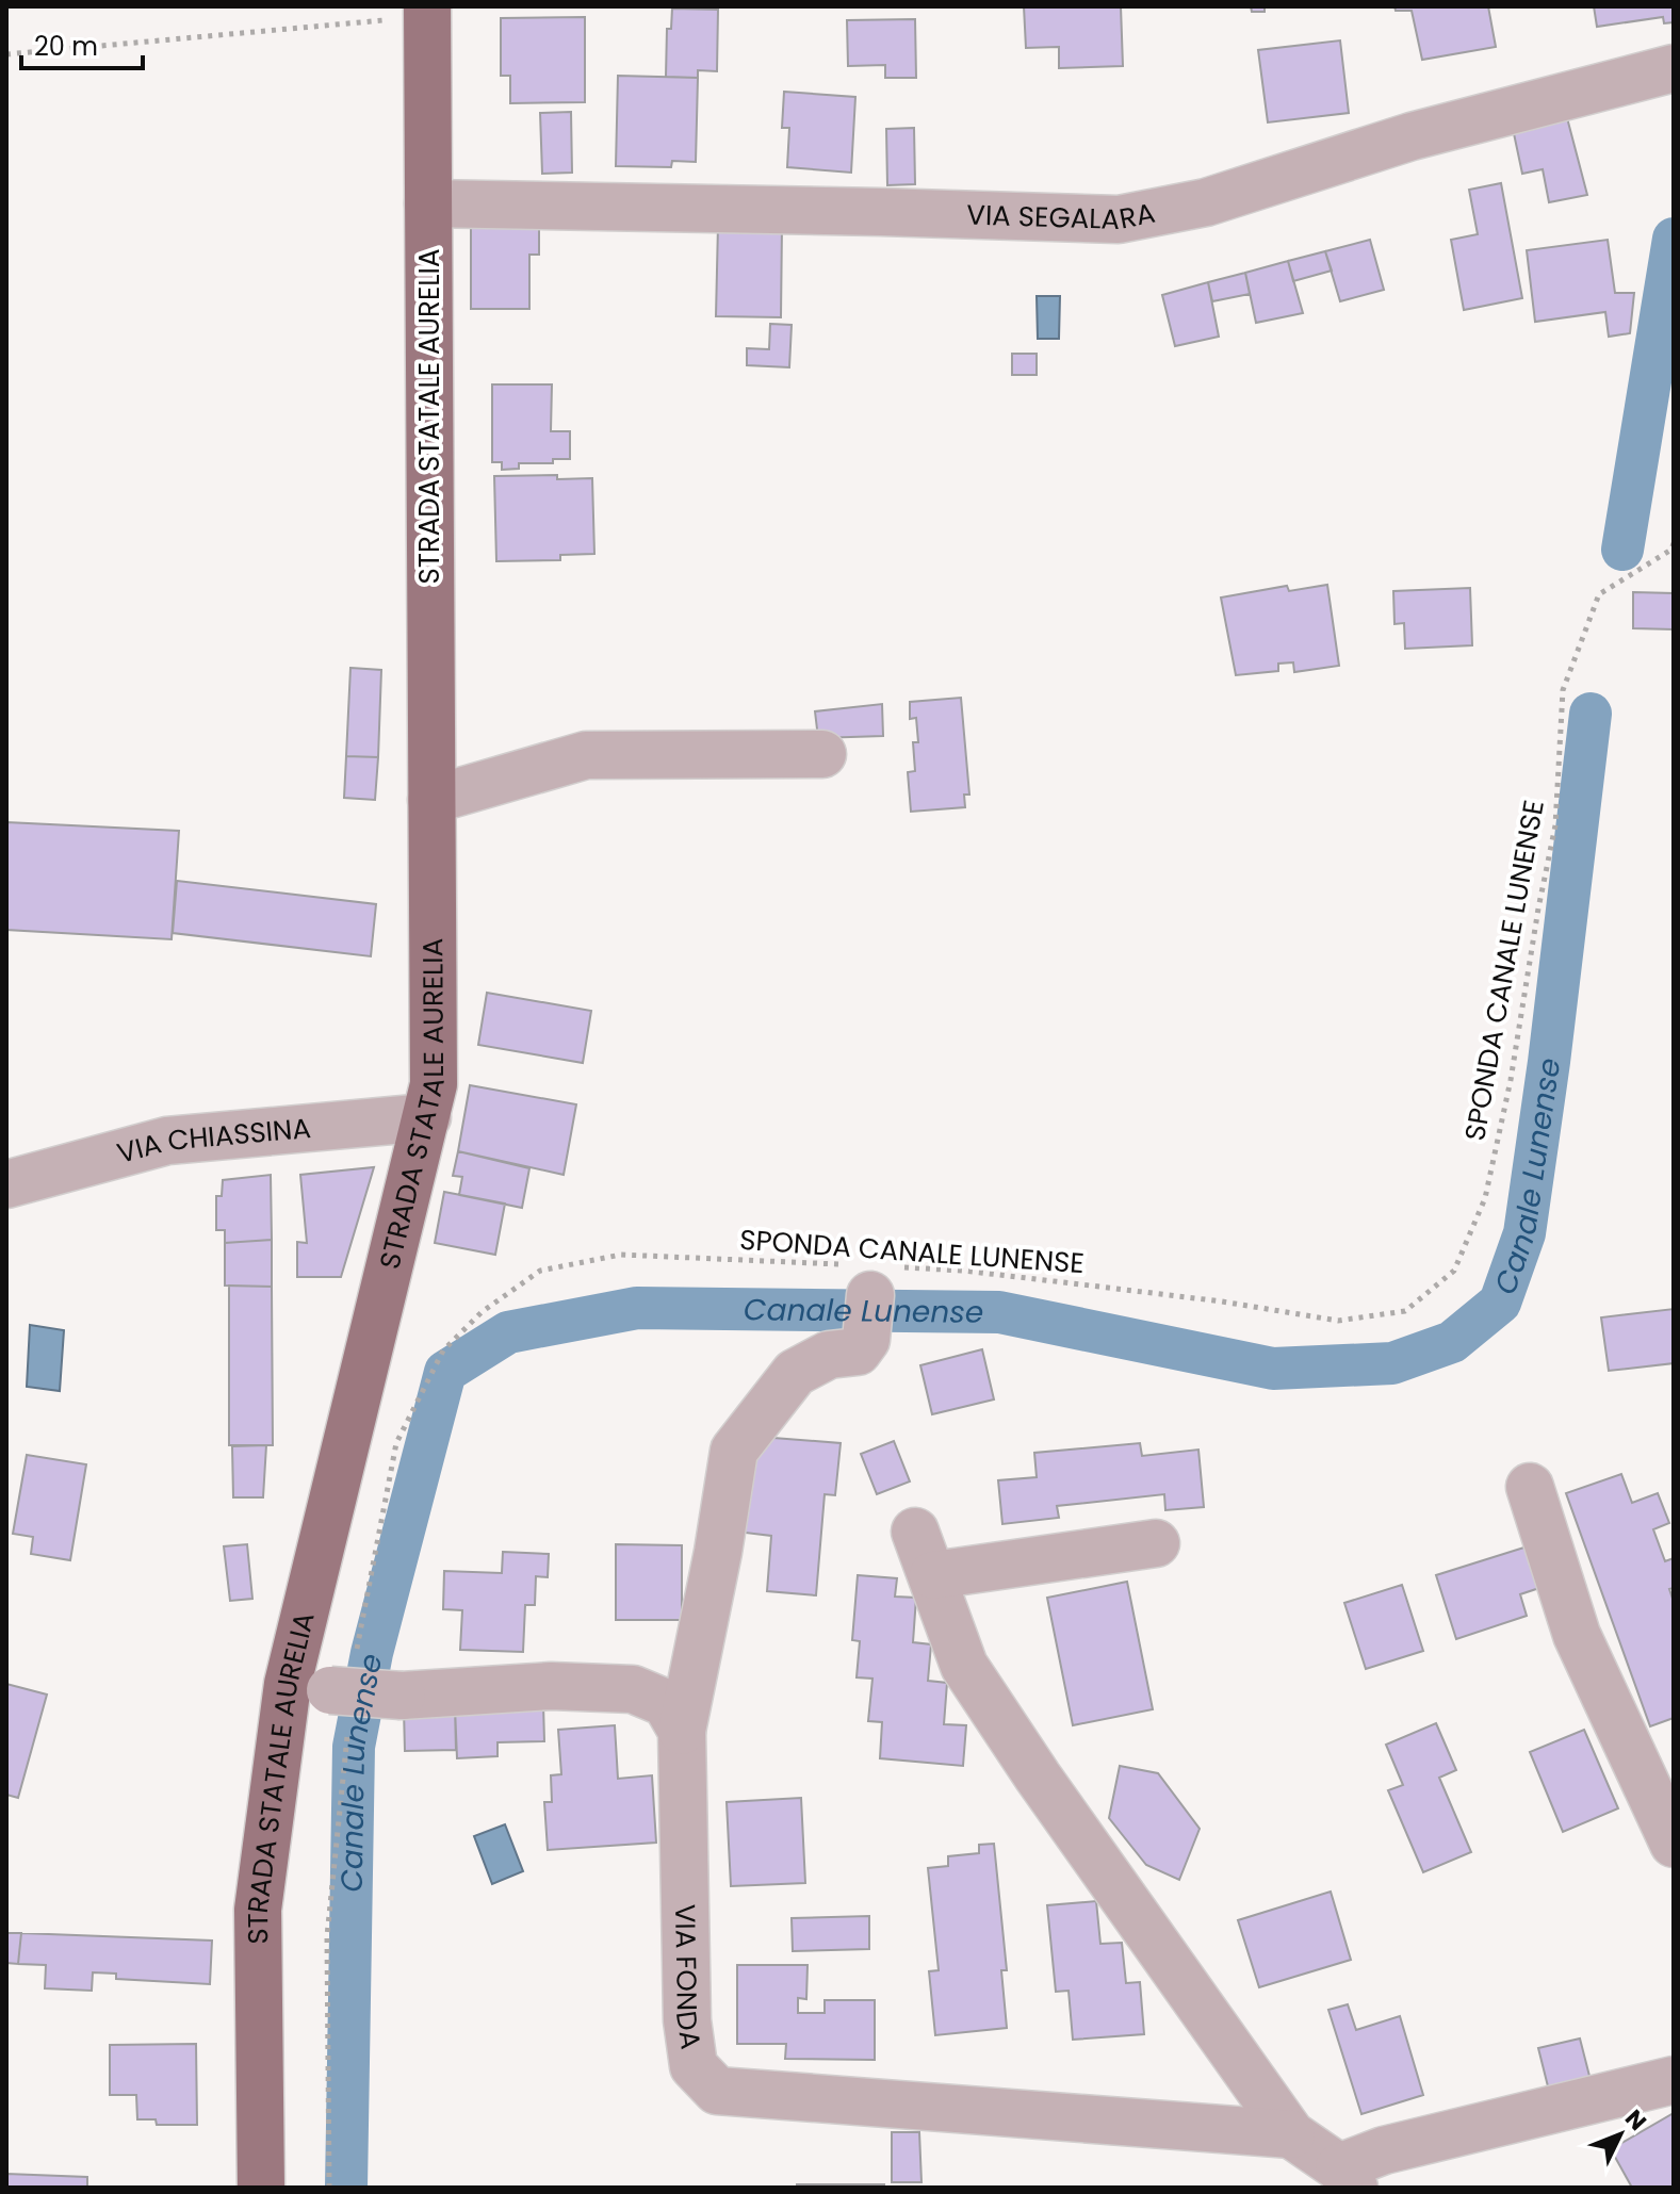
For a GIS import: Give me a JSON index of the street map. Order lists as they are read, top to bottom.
{
  "streets": {
    "main road": ["STRADA STATALE AURELIA"],
    "street": ["VIA SEGALARA", "VIA CHIASSINA", "VIA FONDA"],
    "path": ["SPONDA CANALE LUNENSE"]
  },
  "crossings": [
    ["VIA SEGALARA", "STRADA STATALE AURELIA"],
    ["STRADA STATALE AURELIA", "SPONDA CANALE LUNENSE"],
    ["STRADA STATALE AURELIA", "VIA CHIASSINA"],
    ["SPONDA CANALE LUNENSE", "VIA FONDA"]
  ],
  "water": ["Canale Lunense"],
  "scale_bar": "20 m",
  "north": "top right"
}
